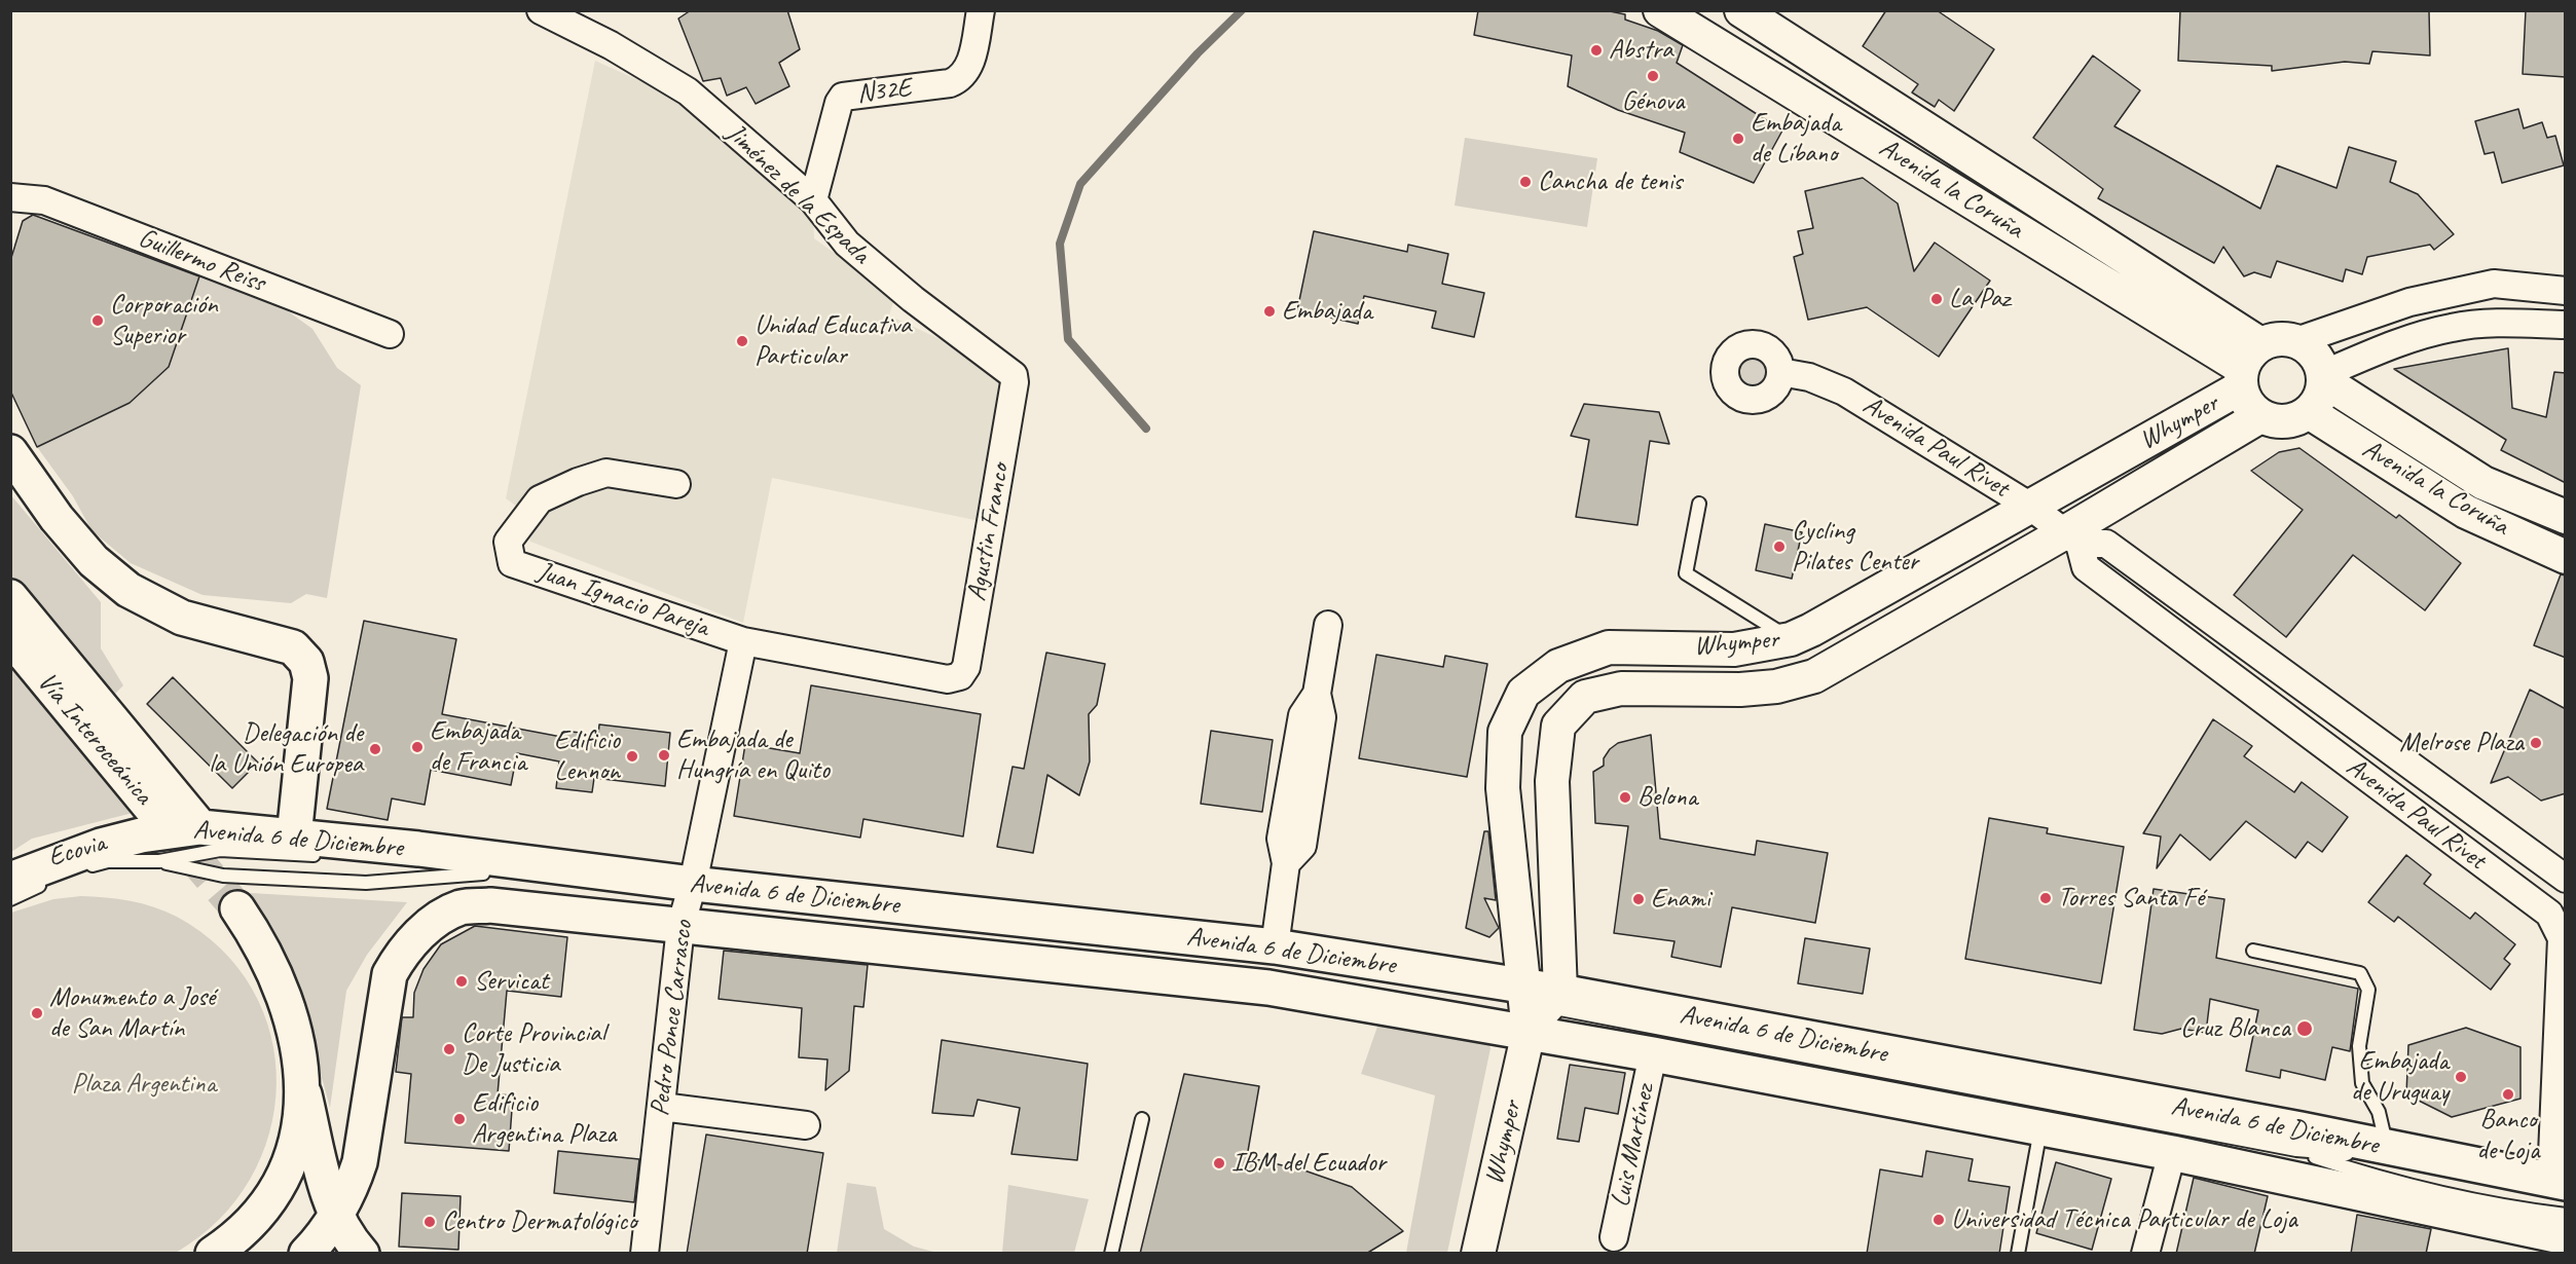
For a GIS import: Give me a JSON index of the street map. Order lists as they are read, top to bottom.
{
  "streets": {
    "main road": ["Vía Interoceánica", "Avenida 6 de Diciembre"],
    "street": [
      "N32E",
      "Avenida la Coruña",
      "Jiménez de la Espada",
      "Guillermo Reiss",
      "Whymper",
      "Avenida Paul Rivet",
      "Agustin Franco",
      "Juan Ignacio Pareja",
      "Pedro Ponce Carrasco",
      "Luis Martínez"
    ],
    "lane": ["Ecovia"]
  },
  "crossings": [
    ["N32E", "Jiménez de la Espada"],
    ["Avenida la Coruña", "Whymper"],
    ["Jiménez de la Espada", "Agustin Franco"],
    ["Whymper", "Avenida Paul Rivet"],
    ["Whymper", "Avenida 6 de Diciembre"],
    ["Avenida Paul Rivet", "Avenida 6 de Diciembre"],
    ["Agustin Franco", "Juan Ignacio Pareja"],
    ["Juan Ignacio Pareja", "Pedro Ponce Carrasco"],
    ["Avenida 6 de Diciembre", "Pedro Ponce Carrasco"],
    ["Avenida 6 de Diciembre", "Luis Martínez"]
  ],
  "parks": ["Plaza Argentina"],
  "places": [
    "Abstra",
    "Génova",
    "Embajada de Líbano",
    "Cancha de tenis",
    "La Paz",
    "Embajada",
    "Corporación Superior",
    "Unidad Educativa Particular",
    "Cycling Pilates Center",
    "Melrose Plaza",
    "Embajada de Francia",
    "Delegación de la Unión Europea",
    "Embajada de Hungría en Quito",
    "Edificio Lennon",
    "Belona",
    "Torres Santa Fé",
    "Enami",
    "Servicat",
    "Monumento a José de San Martín",
    "Cruz Blanca",
    "Corte Provincial De Justicia",
    "Embajada de Uruguay",
    "Banco de Loja",
    "Edificio Argentina Plaza",
    "IBM del Ecuador",
    "Universidad Técnica Particular de Loja",
    "Centro Dermatológico"
  ]
}
